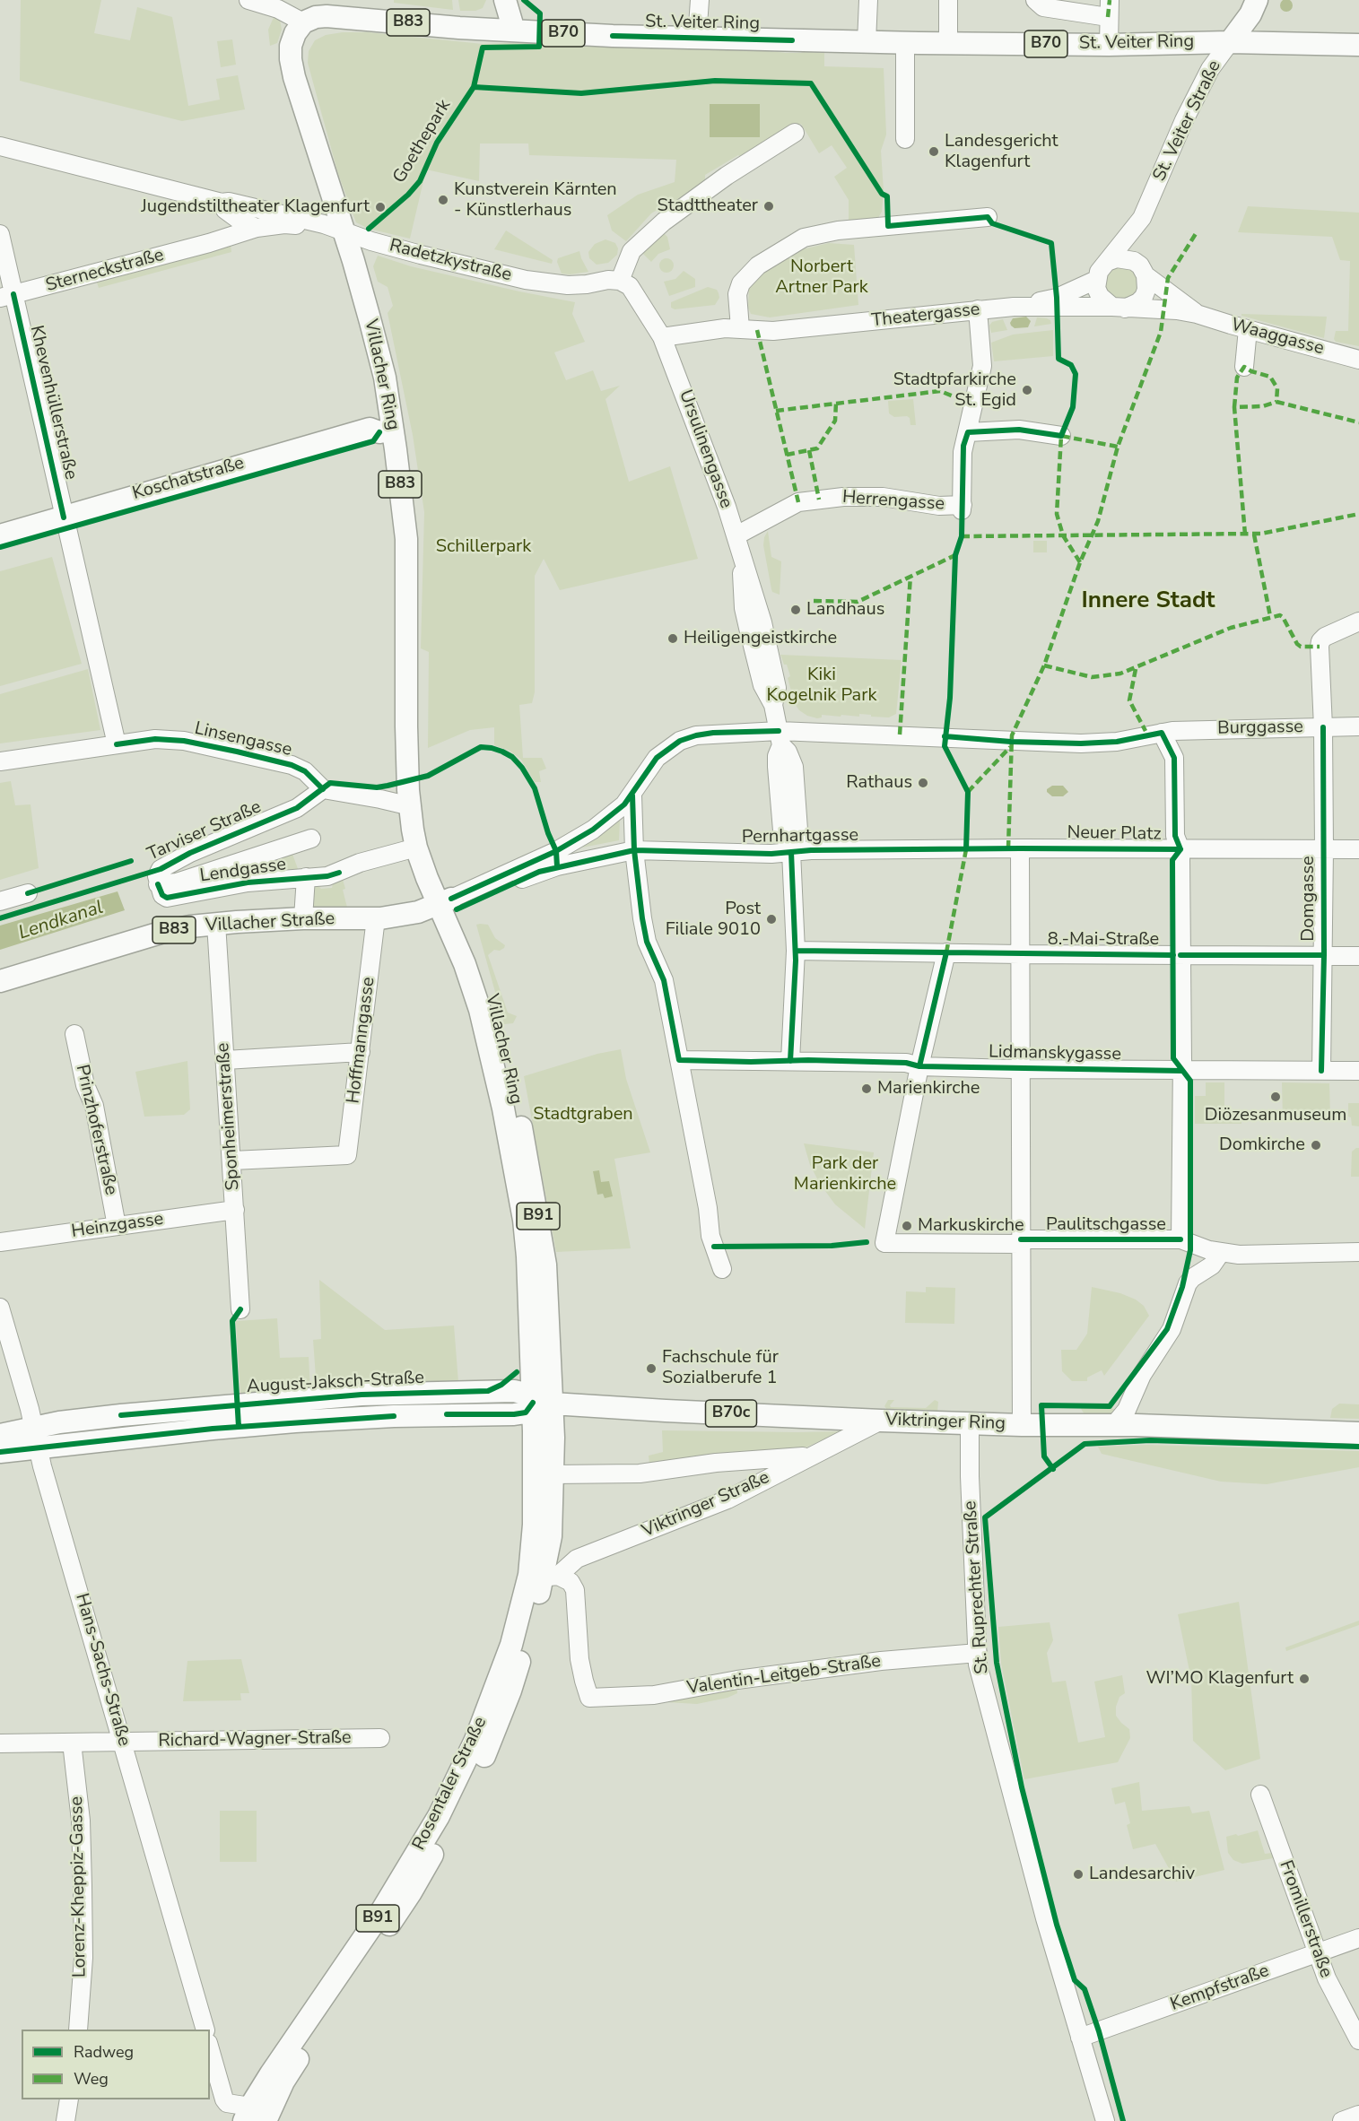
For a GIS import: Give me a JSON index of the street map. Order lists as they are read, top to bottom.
{
  "streets": {
    "main road": [
      "B83",
      "St. Veiter Ring",
      "B70",
      "St. Veiter Straße",
      "Villacher Ring",
      "Koschatstraße",
      "Villacher Straße",
      "B91",
      "August-Jaksch-Straße",
      "B70c",
      "Viktringer Ring",
      "Rosentaler Straße"
    ],
    "street": [
      "Radetzkystraße",
      "Sterneckstraße",
      "Theatergasse",
      "Waaggasse",
      "Khevenhüllerstraße",
      "Ursulinengasse",
      "Herrengasse",
      "Burggasse",
      "Linsengasse",
      "Tarviser Straße",
      "Neuer Platz",
      "Pernhartgasse",
      "Lendgasse",
      "Domgasse",
      "8.-Mai-Straße",
      "Hoffmanngasse",
      "Lidmanskygasse",
      "Sponheimerstraße",
      "Prinzhoferstraße",
      "Paulitschgasse",
      "Heinzgasse",
      "Viktringer Straße",
      "St. Ruprechter Straße",
      "Hans-Sachs-Straße",
      "Valentin-Leitgeb-Straße",
      "Richard-Wagner-Straße",
      "Lorenz-Kheppiz-Gasse",
      "Fromillerstraße",
      "Kempfstraße"
    ],
    "cycle path": ["Goethepark"]
  },
  "crossings": [
    ["St. Veiter Ring", "St. Veiter Straße"],
    ["St. Veiter Ring", "Villacher Ring"],
    ["Radetzkystraße", "Sterneckstraße"],
    ["Radetzkystraße", "Villacher Ring"],
    ["Radetzkystraße", "Ursulinengasse"],
    ["Sterneckstraße", "Villacher Ring"],
    ["Sterneckstraße", "Khevenhüllerstraße"],
    ["Theatergasse", "Waaggasse"],
    ["Theatergasse", "Ursulinengasse"],
    ["Villacher Ring", "Koschatstraße"],
    ["Villacher Ring", "Lendgasse"],
    ["Villacher Ring", "Villacher Straße"],
    ["Villacher Ring", "August-Jaksch-Straße"],
    ["Villacher Ring", "Viktringer Ring"],
    ["Villacher Ring", "Rosentaler Straße"],
    ["Khevenhüllerstraße", "Koschatstraße"],
    ["Khevenhüllerstraße", "Linsengasse"],
    ["Ursulinengasse", "Herrengasse"],
    ["Burggasse", "Neuer Platz"],
    ["Burggasse", "Domgasse"],
    ["Linsengasse", "Tarviser Straße"],
    ["Tarviser Straße", "Lendgasse"],
    ["Neuer Platz", "Pernhartgasse"],
    ["Pernhartgasse", "Villacher Straße"],
    ["Lendgasse", "Villacher Straße"],
    ["Domgasse", "8.-Mai-Straße"],
    ["Domgasse", "Lidmanskygasse"],
    ["Villacher Straße", "Hoffmanngasse"],
    ["Villacher Straße", "Sponheimerstraße"],
    ["Hoffmanngasse", "Sponheimerstraße"],
    ["Lidmanskygasse", "Paulitschgasse"],
    ["Sponheimerstraße", "Heinzgasse"],
    ["Prinzhoferstraße", "Heinzgasse"],
    ["August-Jaksch-Straße", "Viktringer Ring"],
    ["August-Jaksch-Straße", "Hans-Sachs-Straße"],
    ["August-Jaksch-Straße", "Rosentaler Straße"],
    ["Viktringer Ring", "Viktringer Straße"],
    ["Viktringer Ring", "St. Ruprechter Straße"],
    ["Viktringer Ring", "Rosentaler Straße"],
    ["Viktringer Straße", "Valentin-Leitgeb-Straße"],
    ["Viktringer Straße", "Rosentaler Straße"],
    ["St. Ruprechter Straße", "Valentin-Leitgeb-Straße"],
    ["St. Ruprechter Straße", "Kempfstraße"],
    ["Hans-Sachs-Straße", "Richard-Wagner-Straße"],
    ["Valentin-Leitgeb-Straße", "Rosentaler Straße"],
    ["Richard-Wagner-Straße", "Lorenz-Kheppiz-Gasse"],
    ["Fromillerstraße", "Kempfstraße"]
  ],
  "districts": ["Innere Stadt"],
  "water": ["Lendkanal"],
  "parks": [
    "Norbert Artner Park",
    "Schillerpark",
    "Kiki Kogelnik Park",
    "Stadtgraben",
    "Park der Marienkirche"
  ],
  "places": [
    "Landesgericht Klagenfurt",
    "Kunstverein Kärnten - Künstlerhaus",
    "Stadttheater",
    "Jugendstiltheater Klagenfurt",
    "Stadtpfarkirche St. Egid",
    "Landhaus",
    "Heiligengeistkirche",
    "Rathaus",
    "Post Filiale 9010",
    "Marienkirche",
    "Diözesanmuseum",
    "Domkirche",
    "Markuskirche",
    "Fachschule für Sozialberufe 1",
    "WI’MO Klagenfurt",
    "Landesarchiv"
  ],
  "legend": ["Radweg", "Weg"]
}
